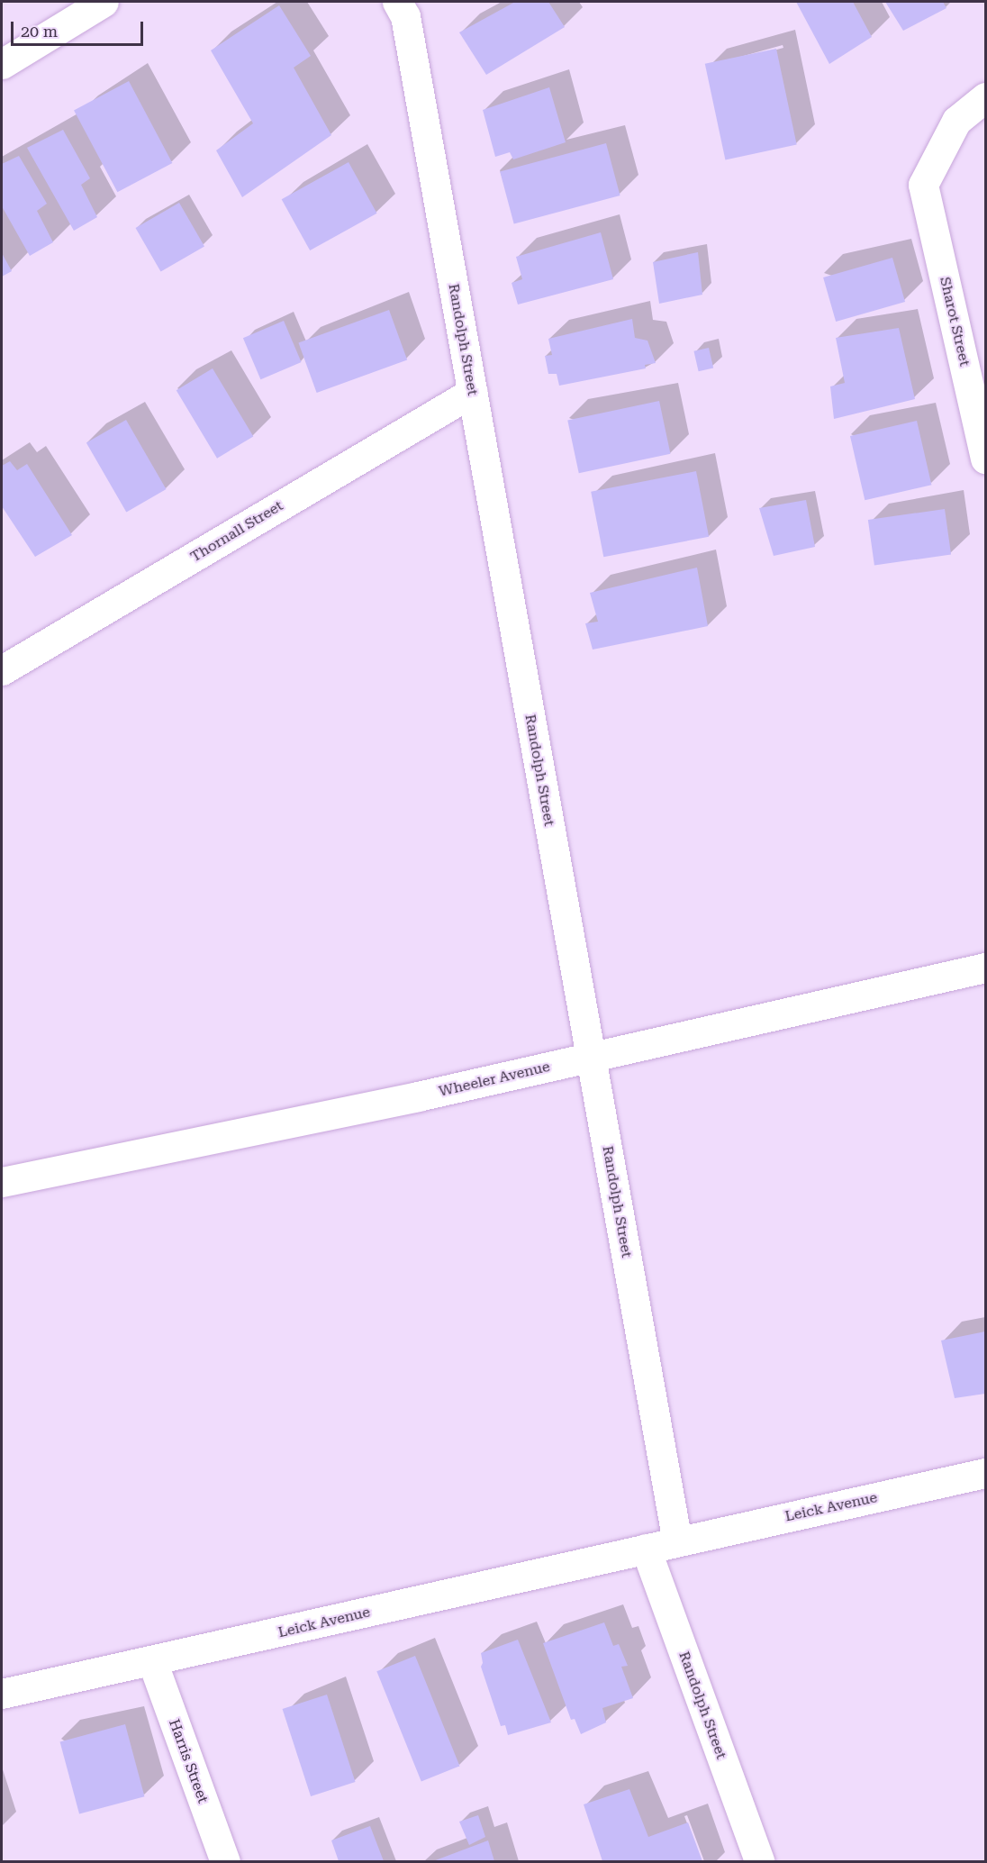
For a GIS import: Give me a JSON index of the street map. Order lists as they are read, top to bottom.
{
  "streets": {
    "street": [
      "Sharot Street",
      "Randolph Street",
      "Thornall Street",
      "Wheeler Avenue",
      "Leick Avenue",
      "Harris Street"
    ]
  },
  "crossings": [
    ["Randolph Street", "Thornall Street"],
    ["Randolph Street", "Wheeler Avenue"],
    ["Randolph Street", "Leick Avenue"],
    ["Leick Avenue", "Harris Street"]
  ],
  "scale_bar": "20 m"
}
